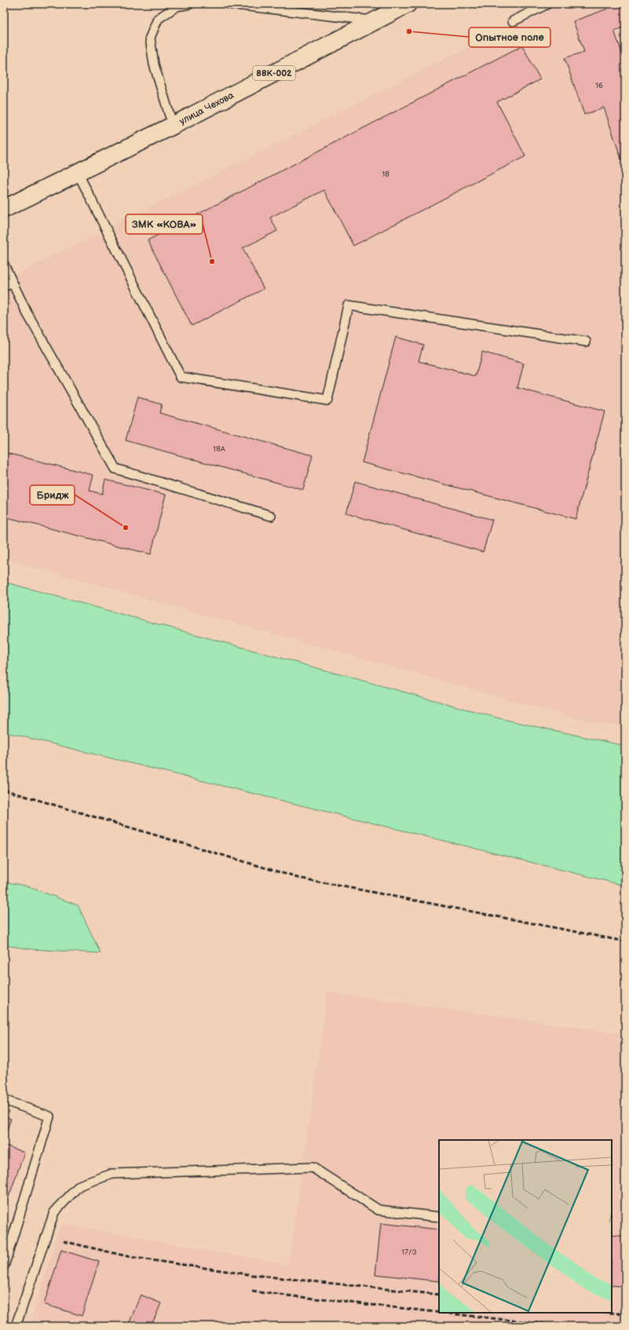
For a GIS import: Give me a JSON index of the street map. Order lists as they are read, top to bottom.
{
  "streets": {
    "main road": ["88К-002", "улица Чехова"]
  },
  "places": ["Опытное поле", "ЗМК «КОВА»", "Бридж"],
  "house_numbers": [
    "16",
    "18",
    "18А",
    "17/3"
  ]
}
